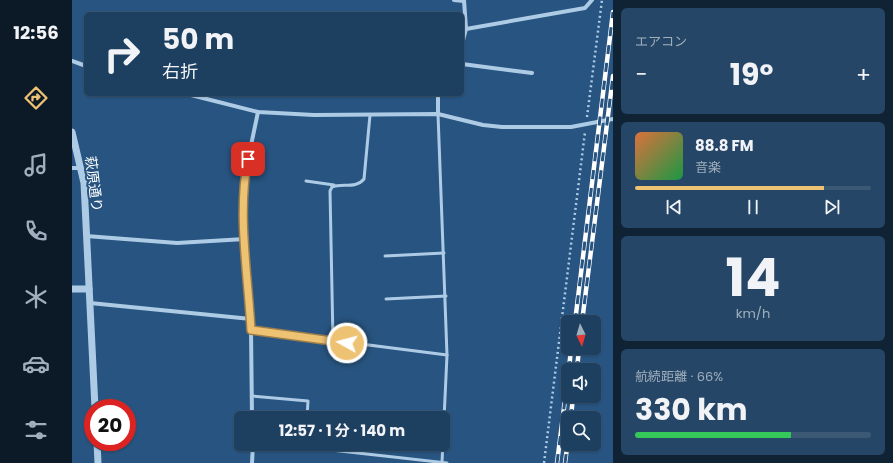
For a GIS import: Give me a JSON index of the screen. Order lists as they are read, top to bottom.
{
  "streets": {
    "street": ["萩原通り"]
  },
  "north": "bottom",
  "page": {
    "tabs": "12:56",
    "tile": [
      "エアコン",
      ["14", "km/h"],
      ["航続距離 · 66%", "330 km"]
    ],
    "turn": ["50 m", "右折"],
    "heat": ["−", "19°", "+"],
    "song": ["88.8 FM", "音楽"],
    "limit": "20",
    "trip": "12:57 · 1 分 · 140 m"
  }
}
